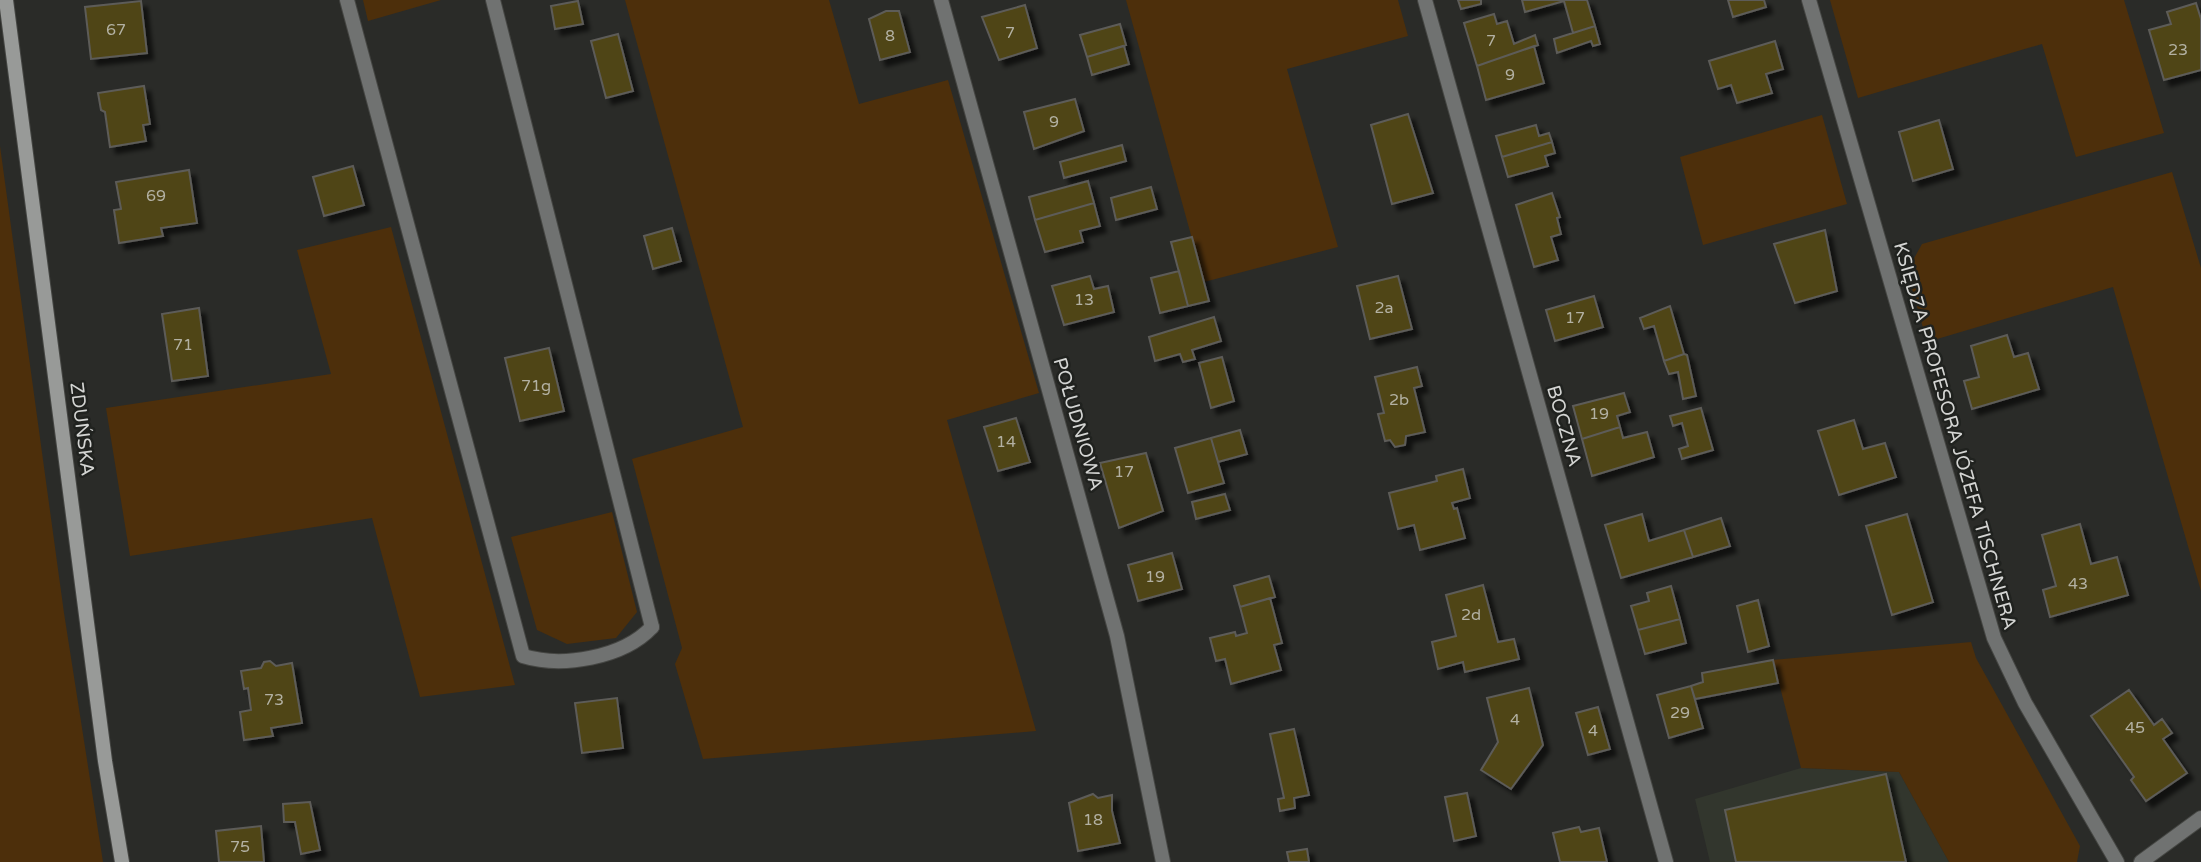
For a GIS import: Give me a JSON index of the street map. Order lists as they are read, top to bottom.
{
  "streets": {
    "street": [
      "POŁUDNIOWA",
      "BOCZNA",
      "ZDUŃSKA",
      "KSIĘDZA PROFESORA JÓZEFA TISCHNERA"
    ]
  },
  "house_numbers": [
    "67",
    "7",
    "8",
    "7",
    "23",
    "9",
    "9",
    "69",
    "13",
    "2a",
    "17",
    "71",
    "71g",
    "2b",
    "19",
    "14",
    "17",
    "19",
    "43",
    "2d",
    "73",
    "29",
    "4",
    "45",
    "4",
    "18",
    "75"
  ]
}
